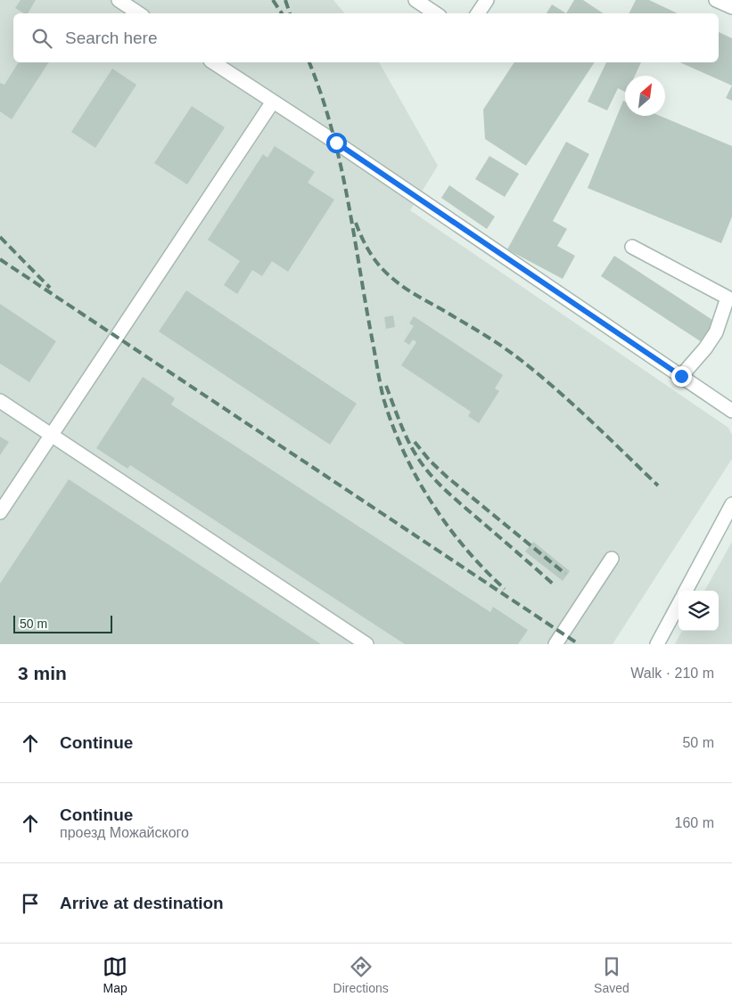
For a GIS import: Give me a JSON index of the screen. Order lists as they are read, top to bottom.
{
  "scale_bar": "50 m",
  "north": "top right",
  "page": {
    "search": "Search here",
    "scale": "50 m",
    "heading": ["3 min", "Walk · 210 m"],
    "list": [
      ["Continue", "50 m"],
      ["Continue", "проезд Можайского", "160 m"],
      "Arrive at destination"
    ],
    "nav": ["Map", "Directions", "Saved"]
  }
}
